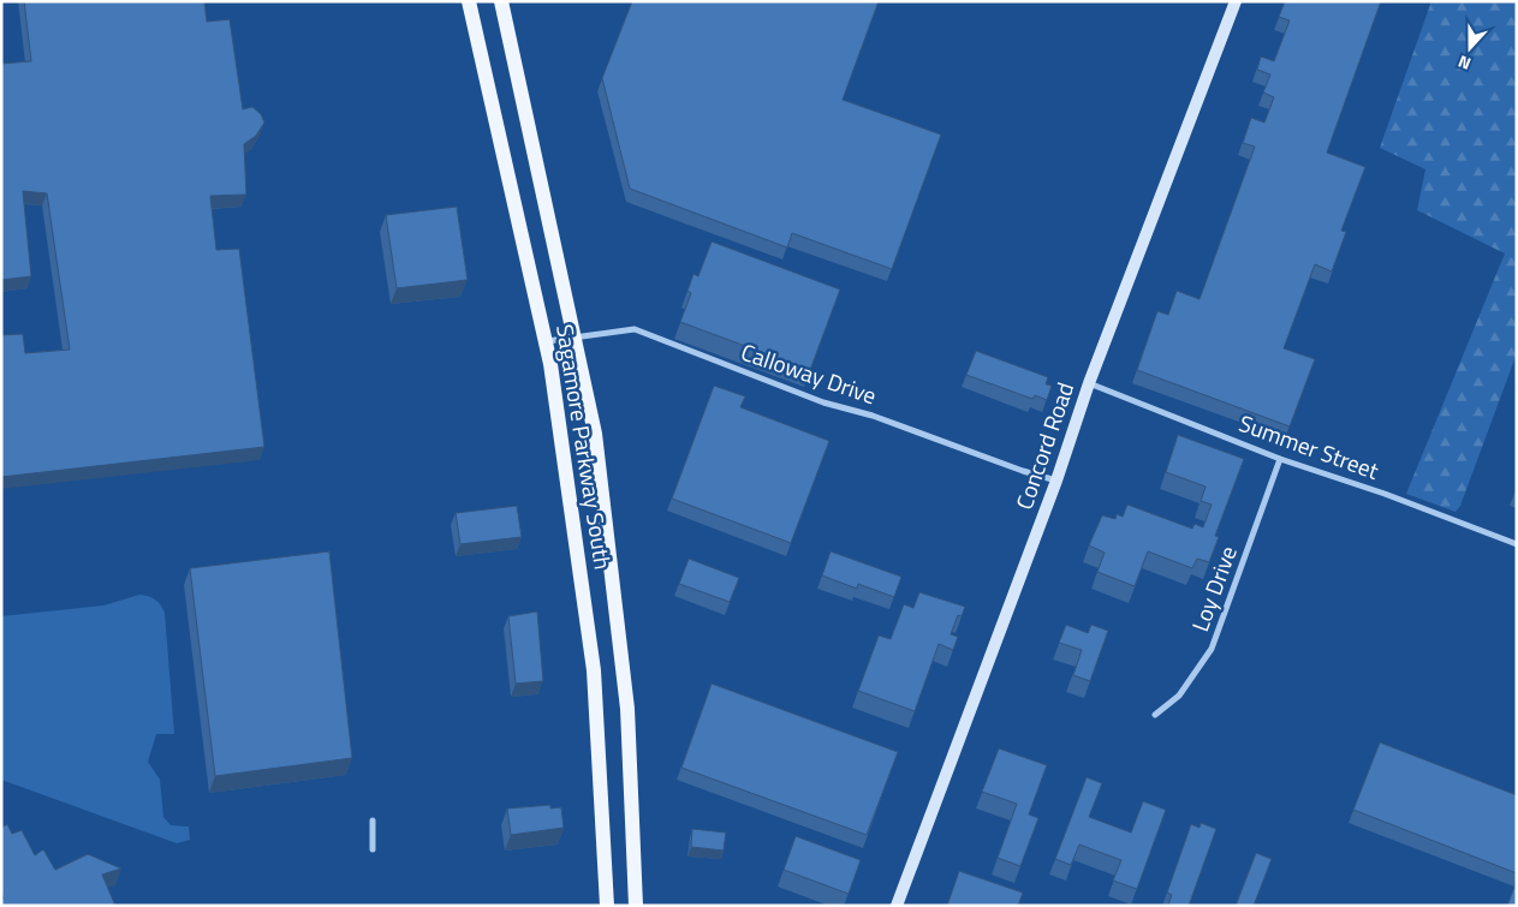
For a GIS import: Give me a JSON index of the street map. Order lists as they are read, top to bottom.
{
  "streets": {
    "main road": ["Sagamore Parkway South"],
    "street": [
      "Calloway Drive",
      "Concord Road",
      "Summer Street",
      "Loy Drive"
    ]
  },
  "crossings": [
    ["Calloway Drive", "Concord Road"],
    ["Calloway Drive", "Sagamore Parkway South"],
    ["Concord Road", "Summer Street"],
    ["Summer Street", "Loy Drive"]
  ],
  "north": "bottom"
}
